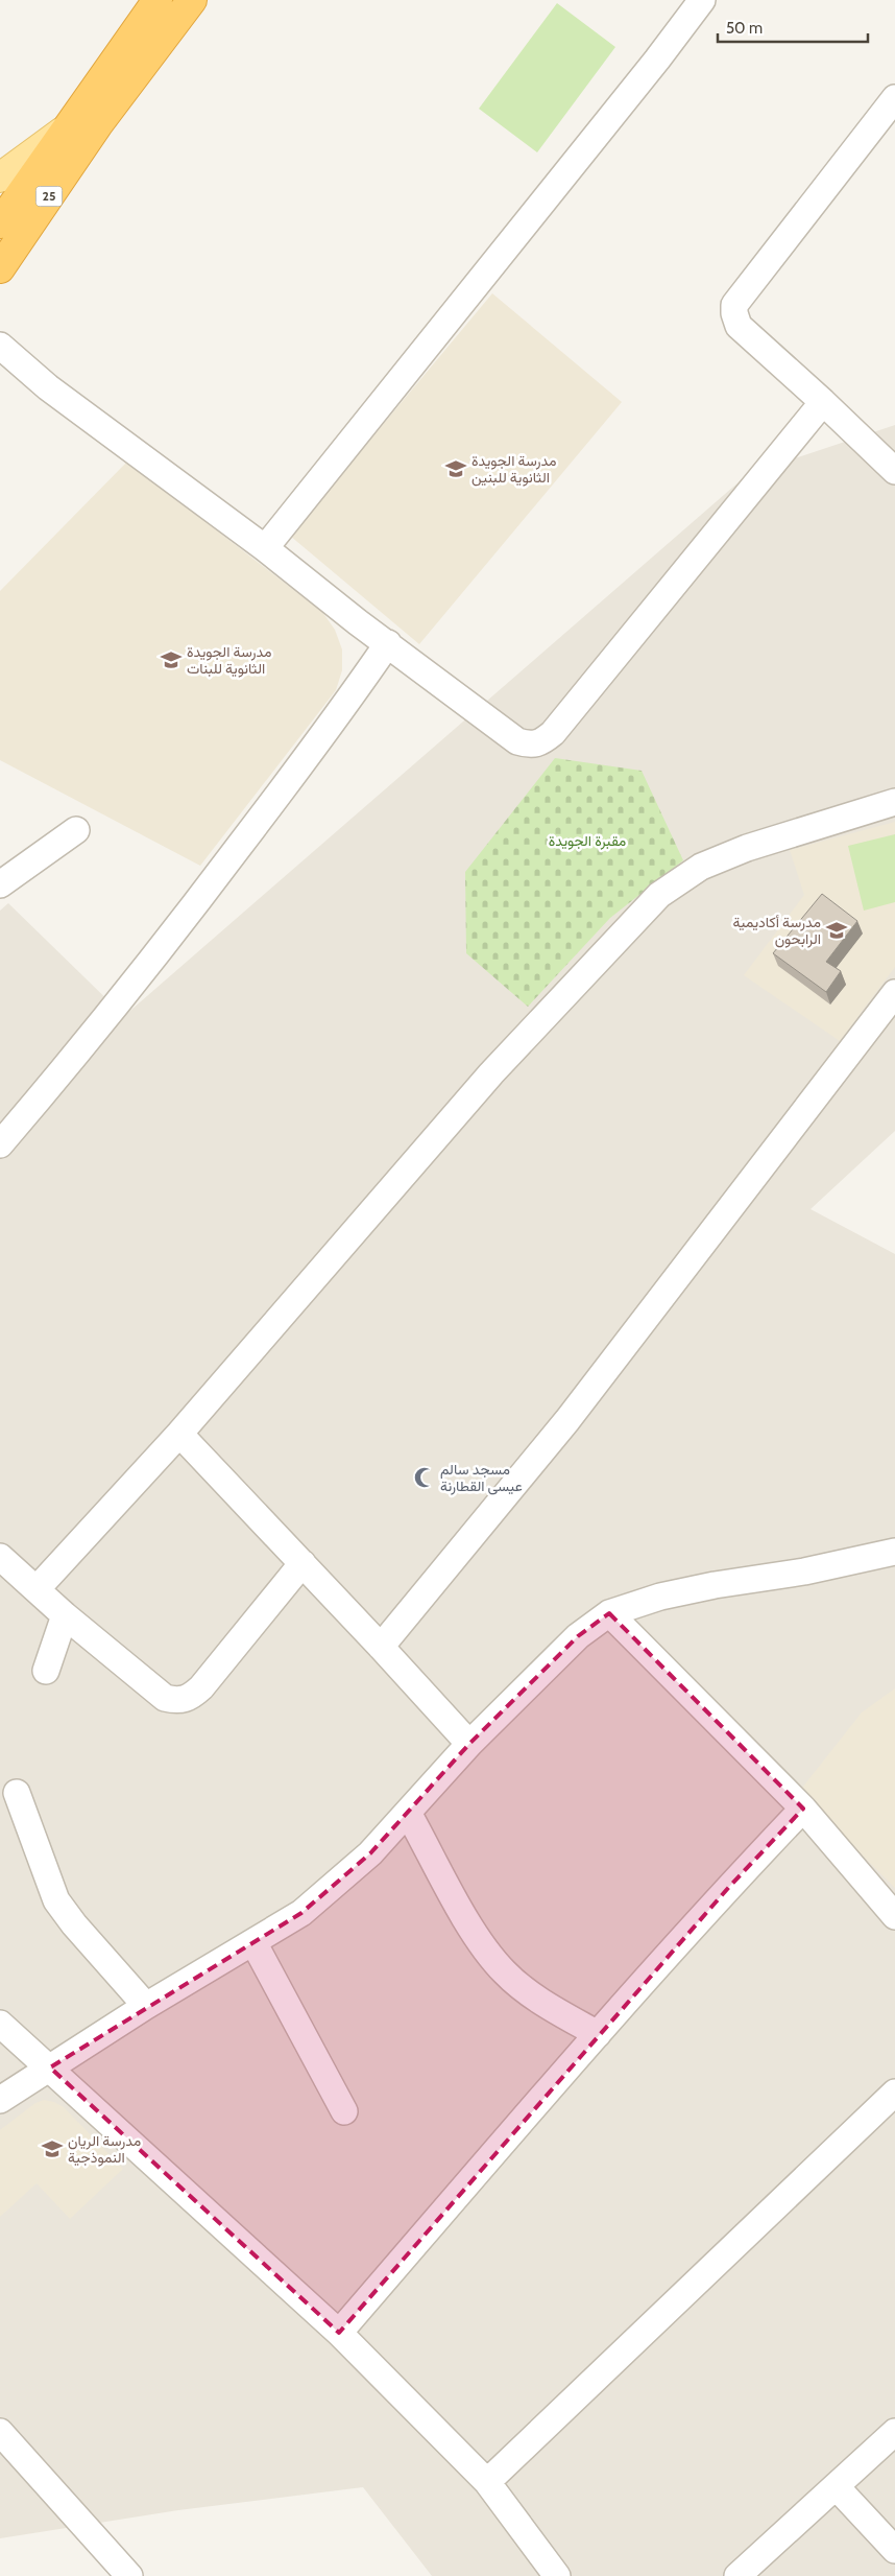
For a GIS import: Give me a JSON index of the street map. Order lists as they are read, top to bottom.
{
  "streets": {
    "highway": ["25"]
  },
  "parks": ["مقبرة الجويدة"],
  "places": {
    "school or university": [
      "مدرسة الجويدة الثانوية للبنين",
      "مدرسة الجويدة الثانوية للبنات",
      "مدرسة أكاديمية الرابحون",
      "مدرسة الريان النموذجية"
    ],
    "mosque": ["مسجد سالم عيسى القطارنة"]
  },
  "scale_bar": "50 m"
}
